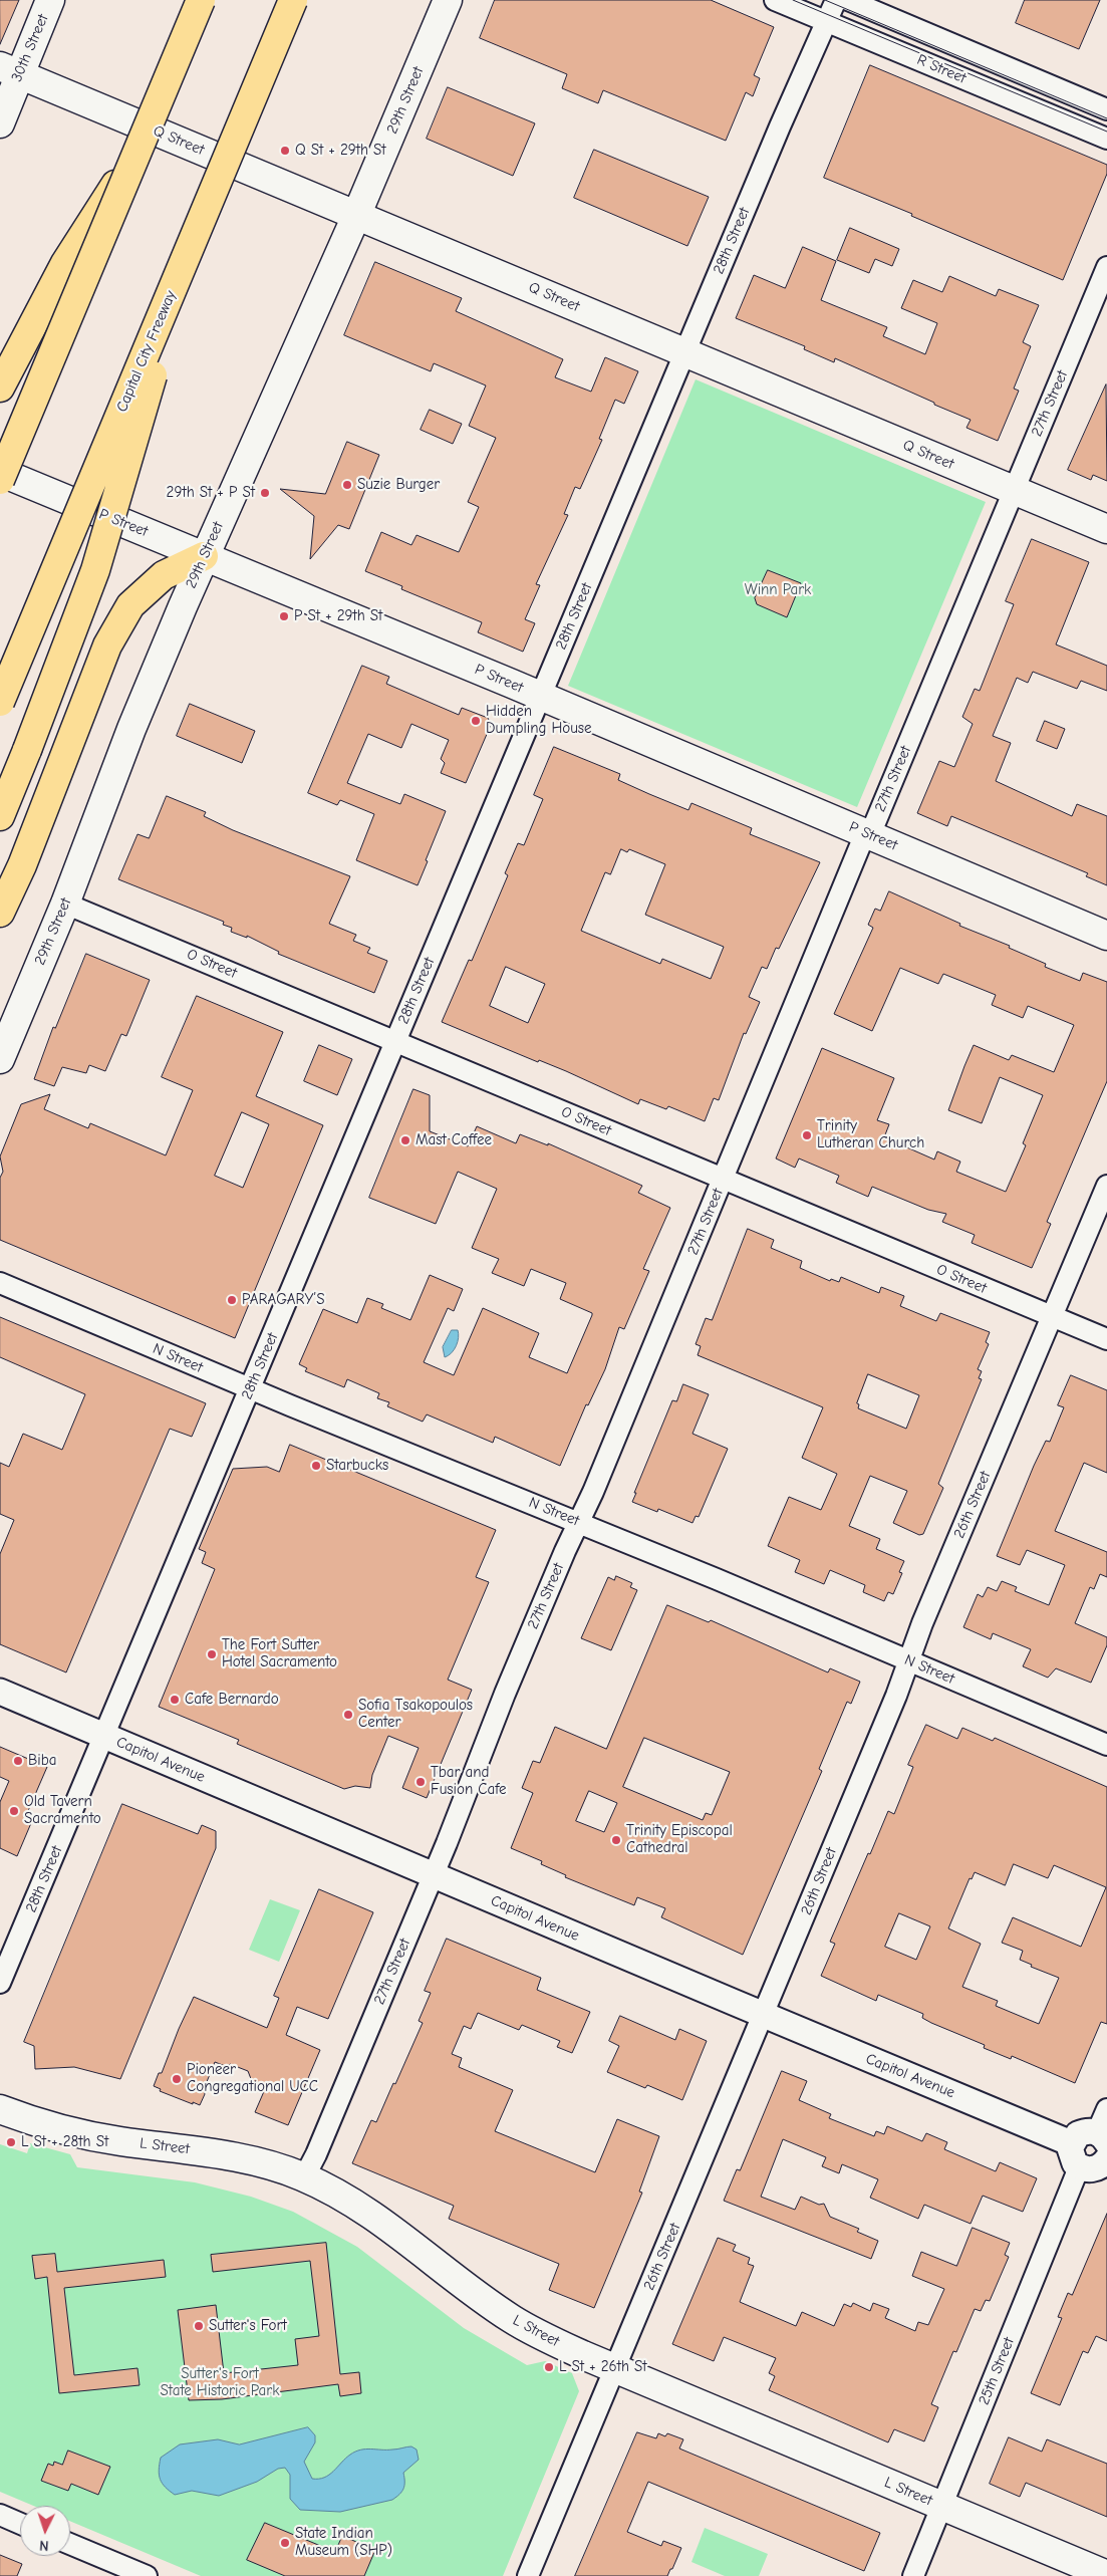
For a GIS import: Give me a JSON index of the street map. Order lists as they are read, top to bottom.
{
  "streets": {
    "highway": ["Capital City Freeway"],
    "main road": [
      "30th Street",
      "29th Street",
      "Q Street",
      "P Street",
      "L Street"
    ],
    "street": [
      "R Street",
      "28th Street",
      "27th Street",
      "O Street",
      "N Street",
      "26th Street",
      "Capitol Avenue",
      "25th Street"
    ]
  },
  "crossings": [
    ["30th Street", "Q Street"],
    ["R Street", "28th Street"],
    ["29th Street", "Q Street"],
    ["29th Street", "P Street"],
    ["29th Street", "O Street"],
    ["Q Street", "28th Street"],
    ["Q Street", "27th Street"],
    ["28th Street", "P Street"],
    ["28th Street", "O Street"],
    ["28th Street", "N Street"],
    ["28th Street", "Capitol Avenue"],
    ["27th Street", "P Street"],
    ["27th Street", "O Street"],
    ["27th Street", "N Street"],
    ["27th Street", "Capitol Avenue"],
    ["27th Street", "L Street"],
    ["O Street", "26th Street"],
    ["N Street", "26th Street"],
    ["26th Street", "Capitol Avenue"],
    ["26th Street", "L Street"],
    ["L Street", "25th Street"]
  ],
  "parks": ["Winn Park", "Sutter's Fort State Historic Park"],
  "places": [
    "Q St + 29th St",
    "Suzie Burger",
    "29th St + P St",
    "P St + 29th St",
    "Hidden Dumpling House",
    "Trinity Lutheran Church",
    "Mast Coffee",
    "PARAGARY’S",
    "Starbucks",
    "The Fort Sutter Hotel Sacramento",
    "Cafe Bernardo",
    "Sofia Tsakopoulos Center",
    "Biba",
    "Tbar and Fusion Cafe",
    "Old Tavern Sacramento",
    "Trinity Episcopal Cathedral",
    "Pioneer Congregational UCC",
    "L St + 28th St",
    "Sutter's Fort",
    "L St + 26th St",
    "State Indian Museum (SHP)"
  ],
  "north": "bottom"
}
